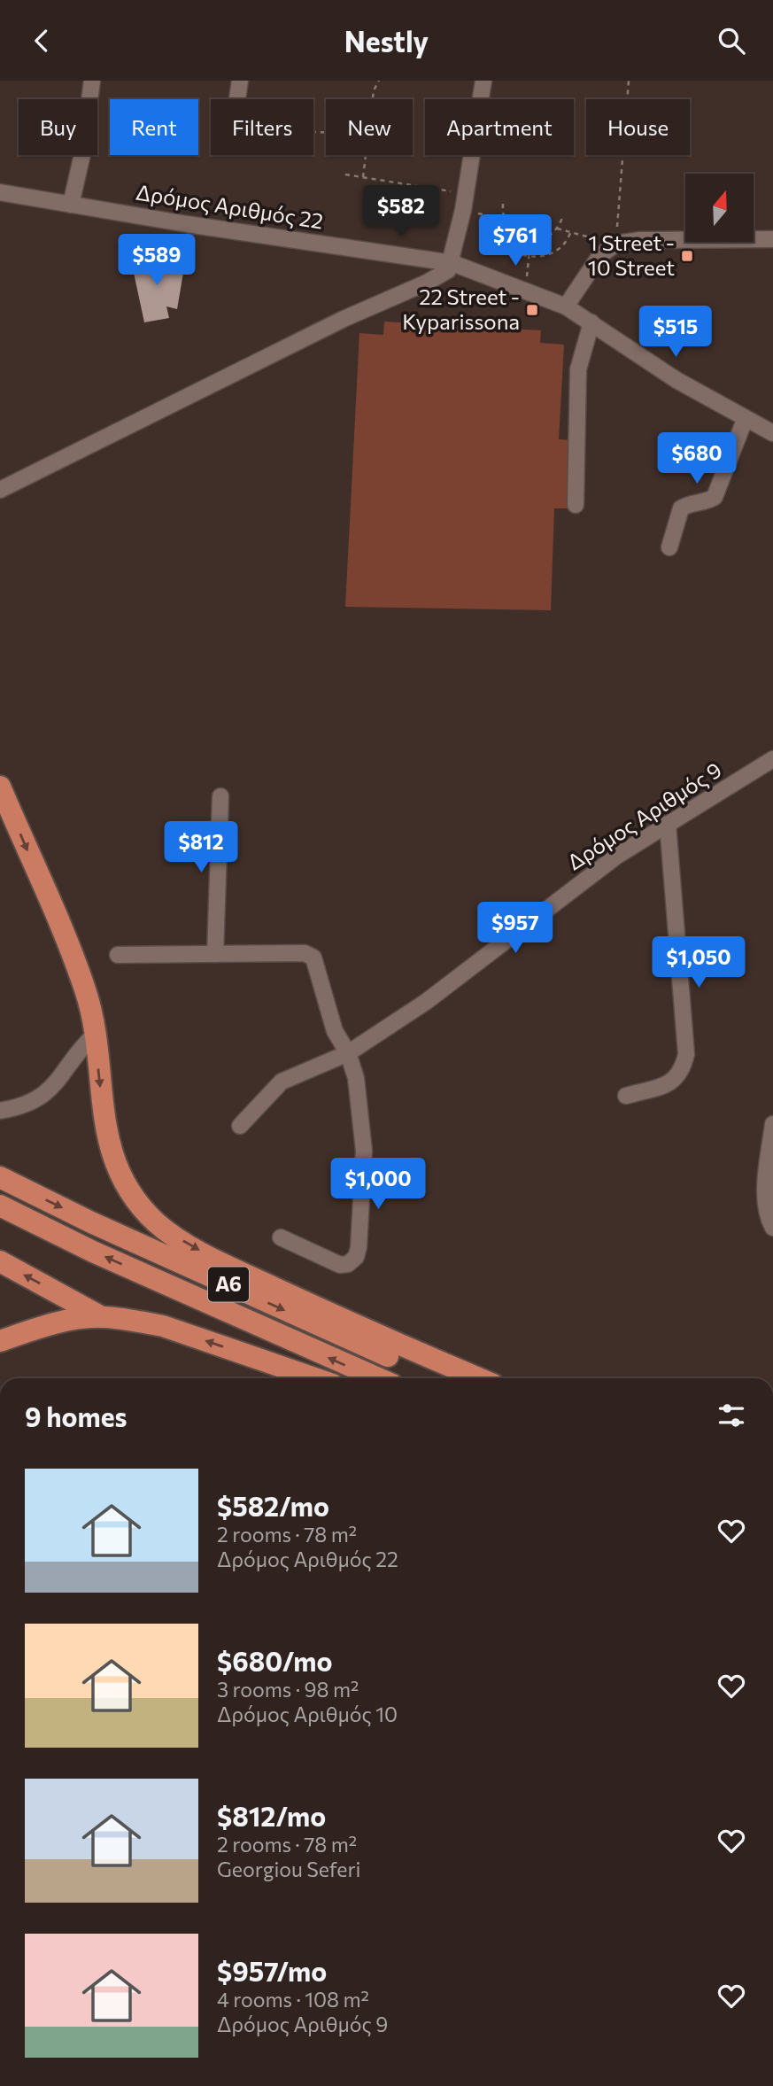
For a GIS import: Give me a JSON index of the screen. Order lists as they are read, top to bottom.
{
  "streets": {
    "highway": ["A6"],
    "street": ["Δρόμος Αριθμός 22", "Δρόμος Αριθμός 9"]
  },
  "places": {
    "transit": ["1 Street - 10 Street", "22 Street - Kyparissona"]
  },
  "north": "top",
  "page": {
    "header": "Nestly",
    "chip": [
      "Buy",
      "Rent",
      "Filters",
      "New",
      "Apartment",
      "House"
    ],
    "price": [
      "$582",
      "$761",
      "$589",
      "$515",
      "$680",
      "$812",
      "$957",
      "$1,050",
      "$1,000"
    ],
    "heading": "9 homes",
    "list": [
      {
        "name": "$582/mo",
        "note": "2 rooms · 78 m² · Δρόμος Αριθμός 22"
      },
      {
        "name": "$680/mo",
        "note": "3 rooms · 98 m² · Δρόμος Αριθμός 10"
      },
      {
        "name": "$812/mo",
        "note": "2 rooms · 78 m² · Georgiou Seferi"
      },
      {
        "name": "$957/mo",
        "note": "4 rooms · 108 m² · Δρόμος Αριθμός 9"
      }
    ]
  }
}
